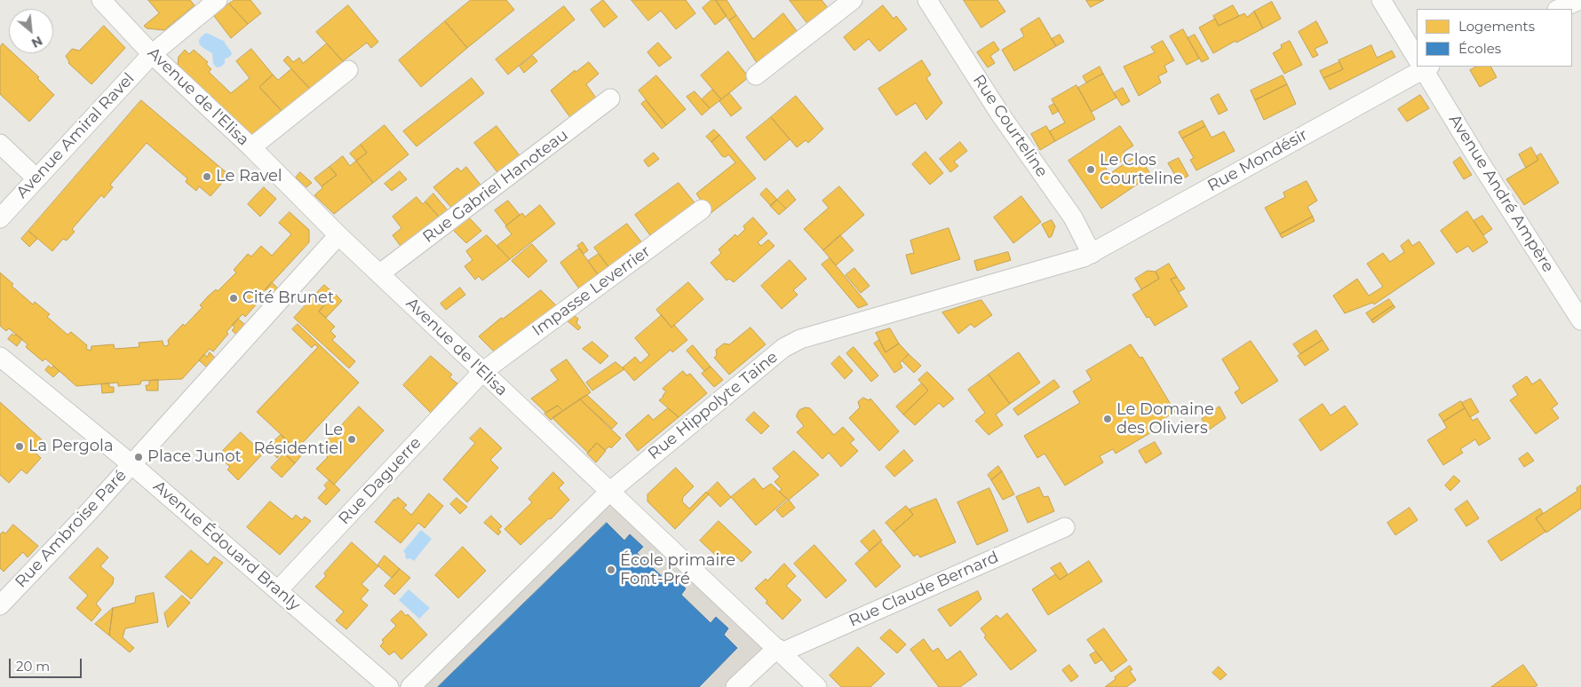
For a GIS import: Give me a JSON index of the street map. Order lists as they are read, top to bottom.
{
  "streets": {
    "street": [
      "Avenue de l'Elisa",
      "Rue Courteline",
      "Avenue Amiral Ravel",
      "Rue Mondésir",
      "Rue Gabriel Hanoteau",
      "Avenue André Ampère",
      "Impasse Leverrier",
      "Rue Hippolyte Taine",
      "Rue Daguerre",
      "Rue Ambroise Paré",
      "Avenue Édouard Branly",
      "Rue Claude Bernard"
    ]
  },
  "crossings": [
    ["Avenue de l'Elisa", "Avenue Amiral Ravel"],
    ["Avenue de l'Elisa", "Rue Gabriel Hanoteau"],
    ["Avenue de l'Elisa", "Impasse Leverrier"],
    ["Avenue de l'Elisa", "Rue Hippolyte Taine"],
    ["Avenue de l'Elisa", "Rue Daguerre"],
    ["Avenue de l'Elisa", "Rue Ambroise Paré"],
    ["Avenue de l'Elisa", "Rue Claude Bernard"],
    ["Rue Courteline", "Rue Mondésir"],
    ["Rue Courteline", "Rue Hippolyte Taine"],
    ["Rue Mondésir", "Rue Hippolyte Taine"],
    ["Impasse Leverrier", "Rue Daguerre"],
    ["Rue Daguerre", "Avenue Édouard Branly"],
    ["Rue Ambroise Paré", "Avenue Édouard Branly"]
  ],
  "places": [
    "Le Clos Courteline",
    "Le Ravel",
    "Cité Brunet",
    "Le Domaine des Oliviers",
    "Le Résidentiel",
    "La Pergola",
    "Place Junot",
    "École primaire Font-Pré"
  ],
  "legend": ["Logements", "Écoles"],
  "scale_bar": "20 m",
  "north": "bottom right"
}
